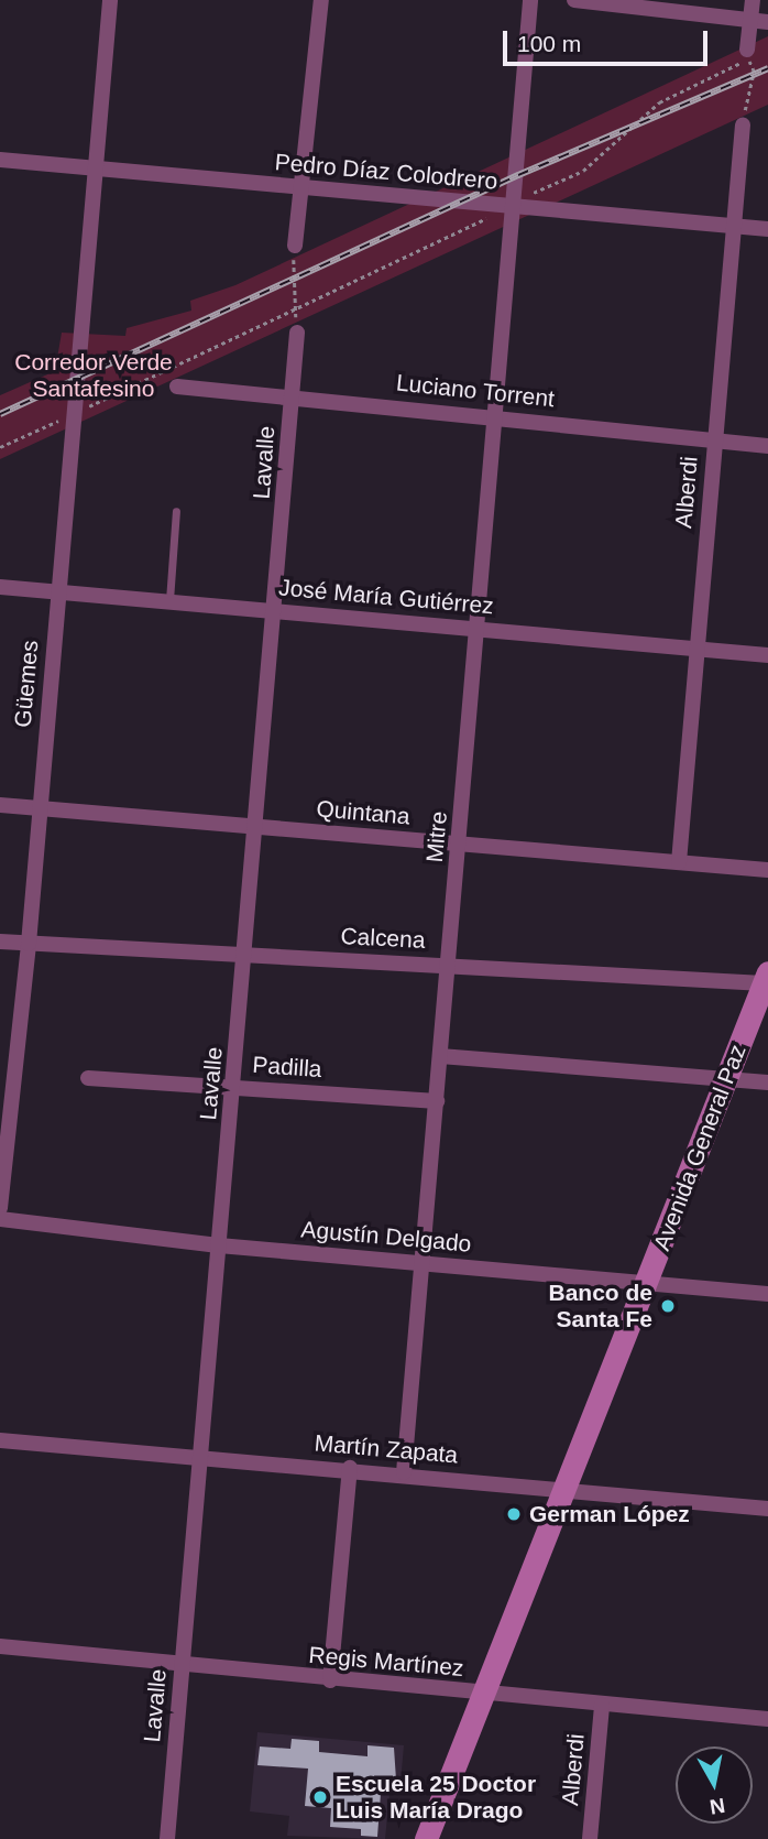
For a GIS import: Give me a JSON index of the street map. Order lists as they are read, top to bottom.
{
  "streets": {
    "main road": ["Avenida General Paz"],
    "street": [
      "Pedro Díaz Colodrero",
      "Luciano Torrent",
      "Lavalle",
      "Alberdi",
      "José María Gutiérrez",
      "Güemes",
      "Quintana",
      "Mitre",
      "Calcena",
      "Padilla",
      "Agustín Delgado",
      "Martín Zapata",
      "Regis Martínez"
    ]
  },
  "crossings": [
    ["Pedro Díaz Colodrero", "Alberdi"],
    ["Pedro Díaz Colodrero", "Güemes"],
    ["Pedro Díaz Colodrero", "Mitre"],
    ["Luciano Torrent", "Lavalle"],
    ["Luciano Torrent", "Alberdi"],
    ["Luciano Torrent", "Mitre"],
    ["Lavalle", "José María Gutiérrez"],
    ["Lavalle", "Quintana"],
    ["Lavalle", "Calcena"],
    ["Lavalle", "Padilla"],
    ["Lavalle", "Agustín Delgado"],
    ["Lavalle", "Martín Zapata"],
    ["Lavalle", "Regis Martínez"],
    ["Alberdi", "José María Gutiérrez"],
    ["Alberdi", "Quintana"],
    ["Alberdi", "Regis Martínez"],
    ["José María Gutiérrez", "Güemes"],
    ["José María Gutiérrez", "Mitre"],
    ["Güemes", "Quintana"],
    ["Güemes", "Calcena"],
    ["Quintana", "Mitre"],
    ["Mitre", "Calcena"],
    ["Mitre", "Padilla"],
    ["Mitre", "Agustín Delgado"],
    ["Mitre", "Martín Zapata"],
    ["Calcena", "Avenida General Paz"],
    ["Avenida General Paz", "Agustín Delgado"],
    ["Avenida General Paz", "Martín Zapata"],
    ["Avenida General Paz", "Regis Martínez"]
  ],
  "parks": ["Corredor Verde Santafesino"],
  "places": ["Banco de Santa Fe", "German López", "Escuela 25 Doctor Luis María Drago"],
  "scale_bar": "100 m",
  "north": "bottom"
}
